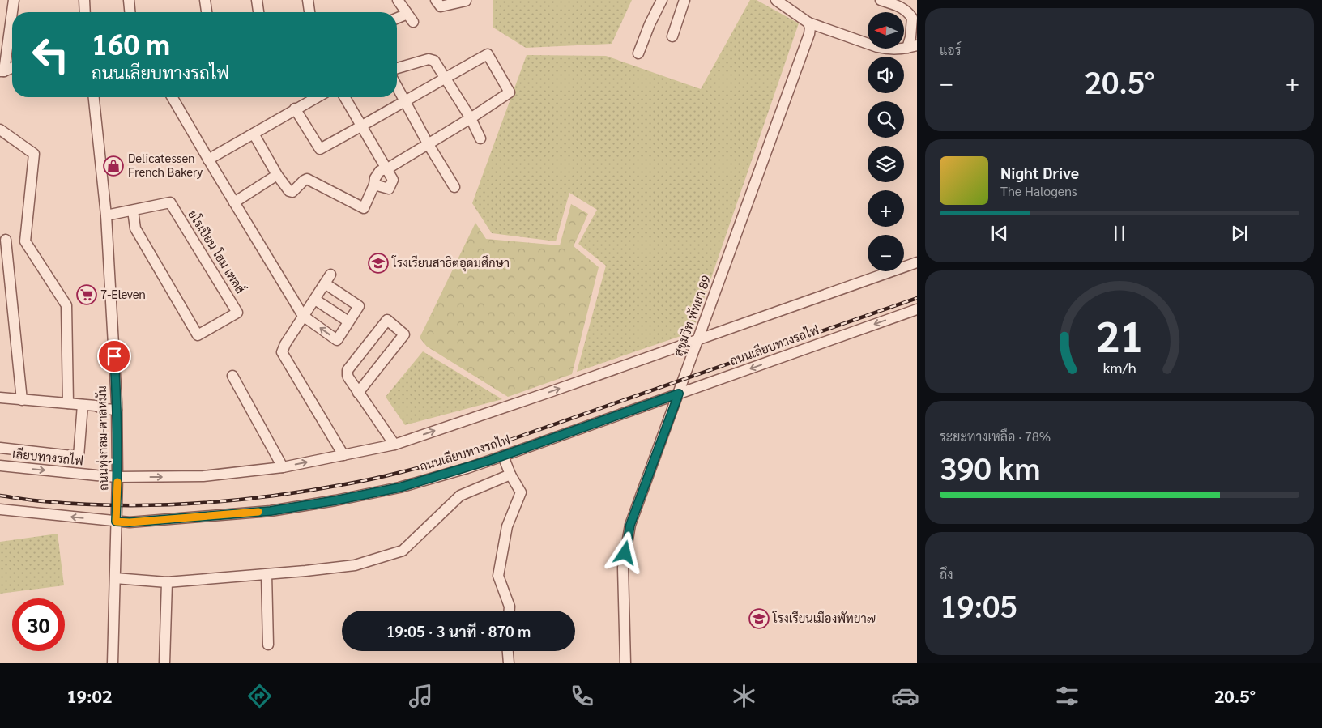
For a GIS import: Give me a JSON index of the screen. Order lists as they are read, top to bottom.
{
  "streets": {
    "street": [
      "ยโรเปียน โฮม เพลส์",
      "สุขุมวิท พัทยา 89",
      "ถนนเลียบทางรถไฟ",
      "ถนนทุ่งกลม-ตาลหมัน",
      "เลียบทางรถไฟ"
    ]
  },
  "crossings": [
    ["ยโรเปียน โฮม เพลส์", "ถนนทุ่งกลม-ตาลหมัน"],
    ["สุขุมวิท พัทยา 89", "ถนนเลียบทางรถไฟ"],
    ["ถนนเลียบทางรถไฟ", "ถนนทุ่งกลม-ตาลหมัน"],
    ["ถนนทุ่งกลม-ตาลหมัน", "เลียบทางรถไฟ"]
  ],
  "places": {
    "shop": ["Delicatessen French Bakery"],
    "school or university": ["โรงเรียนสาธิตอุดมศึกษา", "โรงเรียนเมืองพัทยา๗"],
    "supermarket": ["7-Eleven"]
  },
  "north": "left",
  "page": {
    "tile": [
      "แอร์",
      ["ระยะทางเหลือ · 78%", "390 km"],
      ["ถึง", "19:05"]
    ],
    "map_buttons": ["+", "−"],
    "turn": ["160 m", "ถนนเลียบทางรถไฟ"],
    "heat": ["−", "20.5°", "+"],
    "song": ["Night Drive", "The Halogens"],
    "limit": "30",
    "trip": "19:05 · 3 นาที · 870 m",
    "tabs": ["19:02", "20.5°"],
    "gauge": ["21", "km/h"]
  }
}
